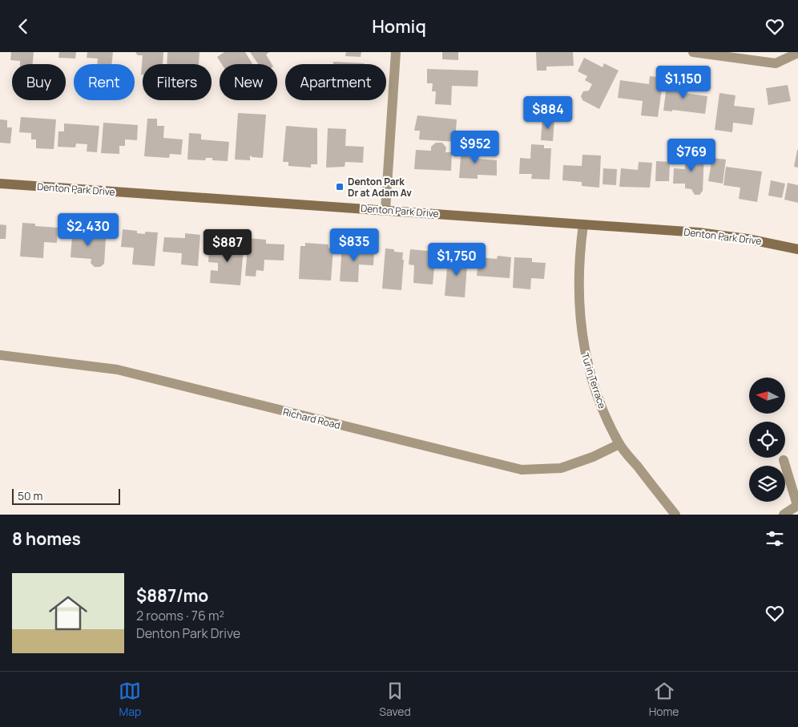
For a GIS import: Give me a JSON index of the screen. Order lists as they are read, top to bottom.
{
  "streets": {
    "main road": ["Denton Park Drive"],
    "street": ["Turin Terrace", "Richard Road"]
  },
  "crossings": [
    ["Denton Park Drive", "Turin Terrace"],
    ["Turin Terrace", "Richard Road"]
  ],
  "places": {
    "transit": ["Denton Park Dr at Adam Av"]
  },
  "scale_bar": "50 m",
  "north": "left",
  "page": {
    "header": "Homiq",
    "chip": [
      "Buy",
      "Rent",
      "Filters",
      "New",
      "Apartment"
    ],
    "price": [
      "$1,150",
      "$884",
      "$952",
      "$769",
      "$2,430",
      "$835",
      "$887",
      "$1,750"
    ],
    "scale": "50 m",
    "heading": "8 homes",
    "list": [
      {
        "name": "$887/mo",
        "note": "2 rooms · 76 m² · Denton Park Drive"
      }
    ],
    "tabs": ["Map", "Saved", "Home"]
  }
}
